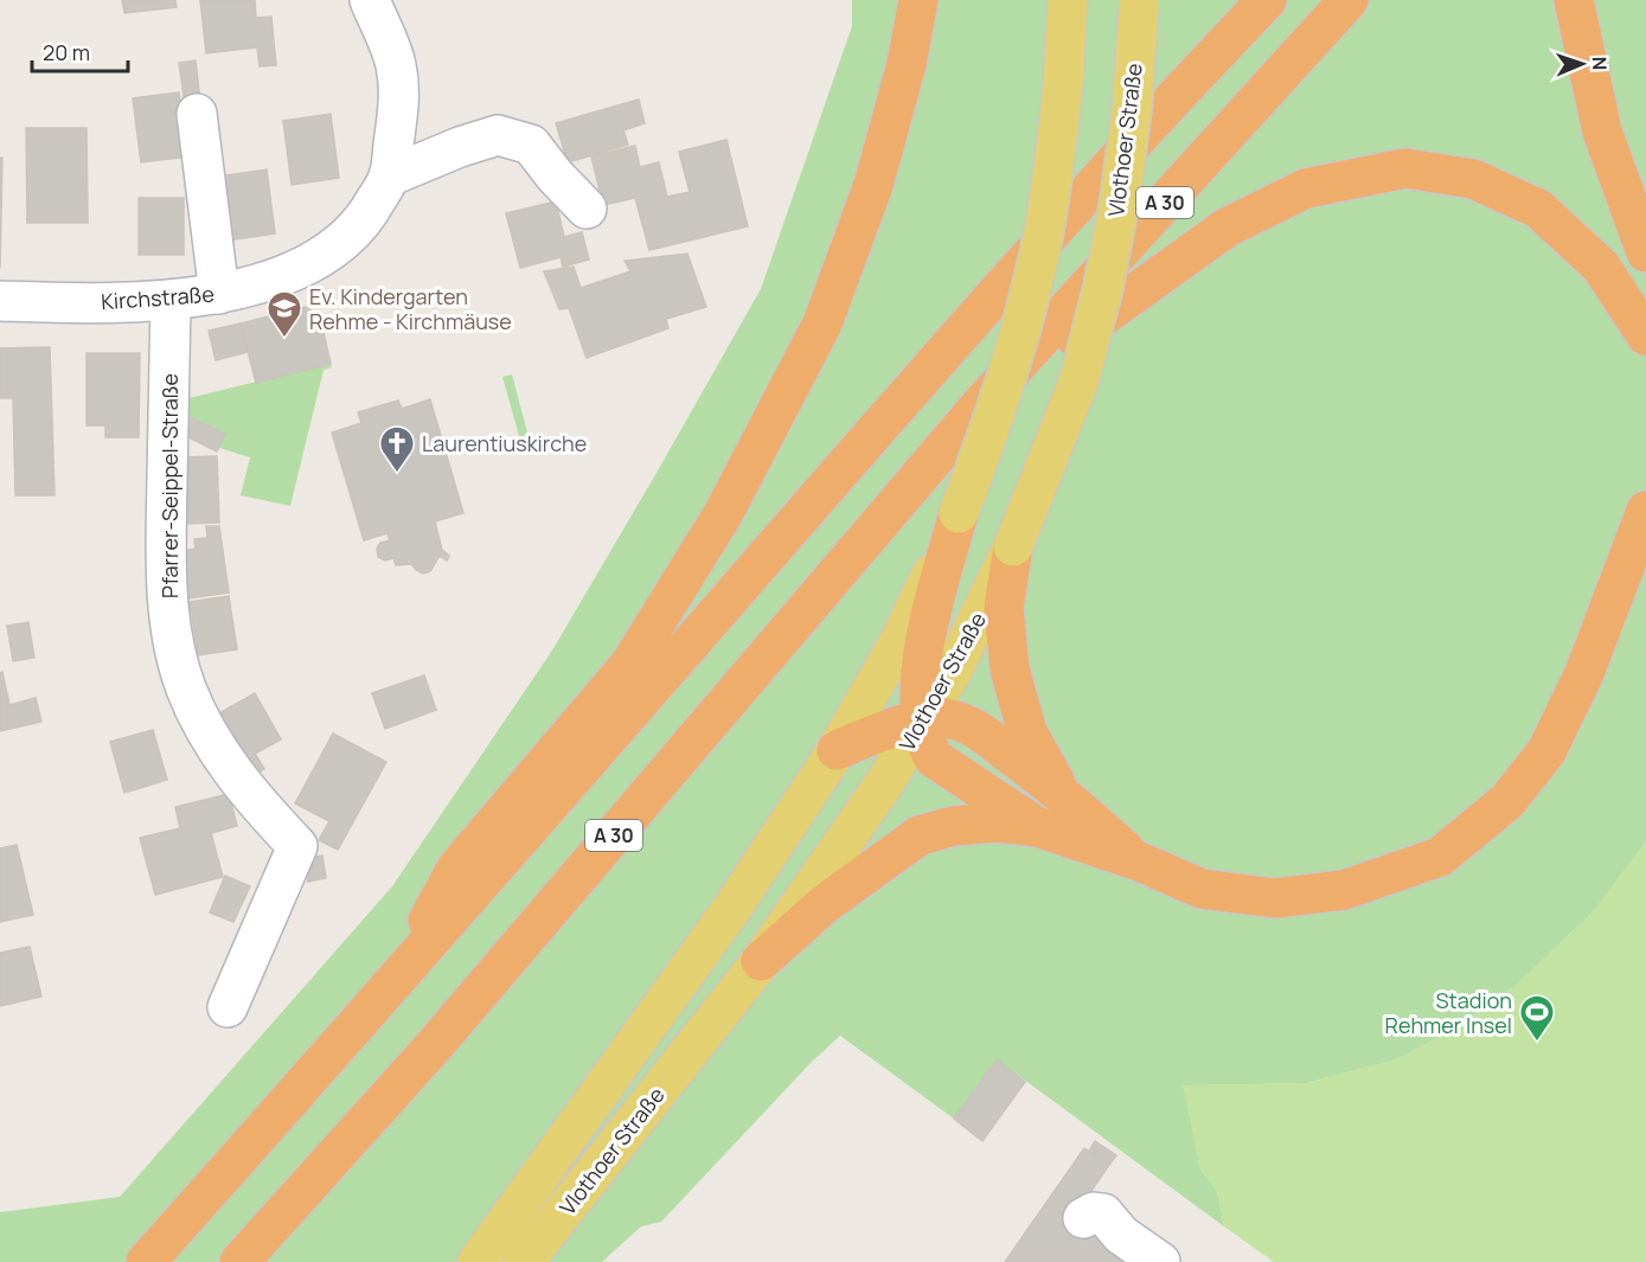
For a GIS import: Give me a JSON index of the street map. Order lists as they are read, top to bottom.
{
  "streets": {
    "highway": ["A 30"],
    "main road": ["Vlothoer Straße"],
    "street": ["Kirchstraße", "Pfarrer-Seippel-Straße"]
  },
  "crossings": [
    ["Kirchstraße", "Pfarrer-Seippel-Straße"]
  ],
  "places": {
    "school or university": ["Ev. Kindergarten Rehme - Kirchmäuse"],
    "church": ["Laurentiuskirche"],
    "sports": ["Stadion Rehmer Insel"]
  },
  "scale_bar": "20 m",
  "north": "right"
}
